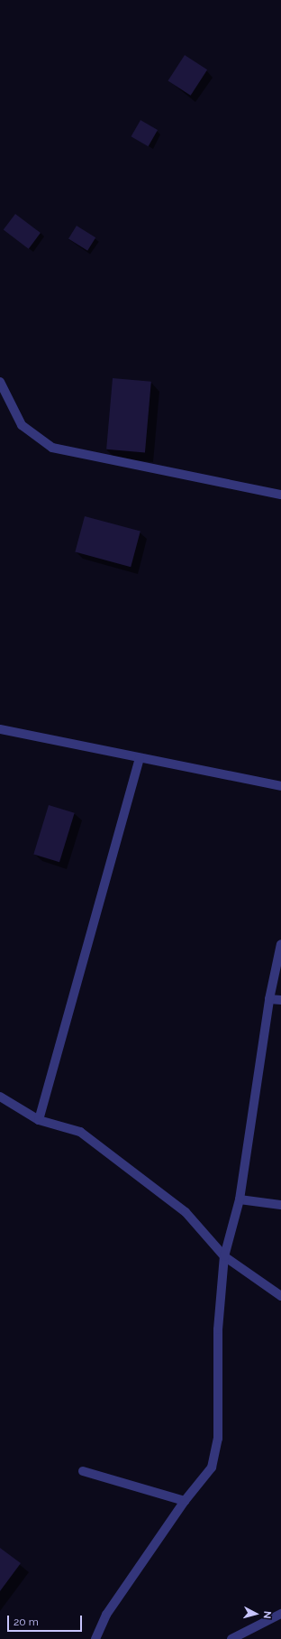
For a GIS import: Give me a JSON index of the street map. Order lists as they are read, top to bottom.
{
  "scale_bar": "20 m",
  "north": "right"
}
